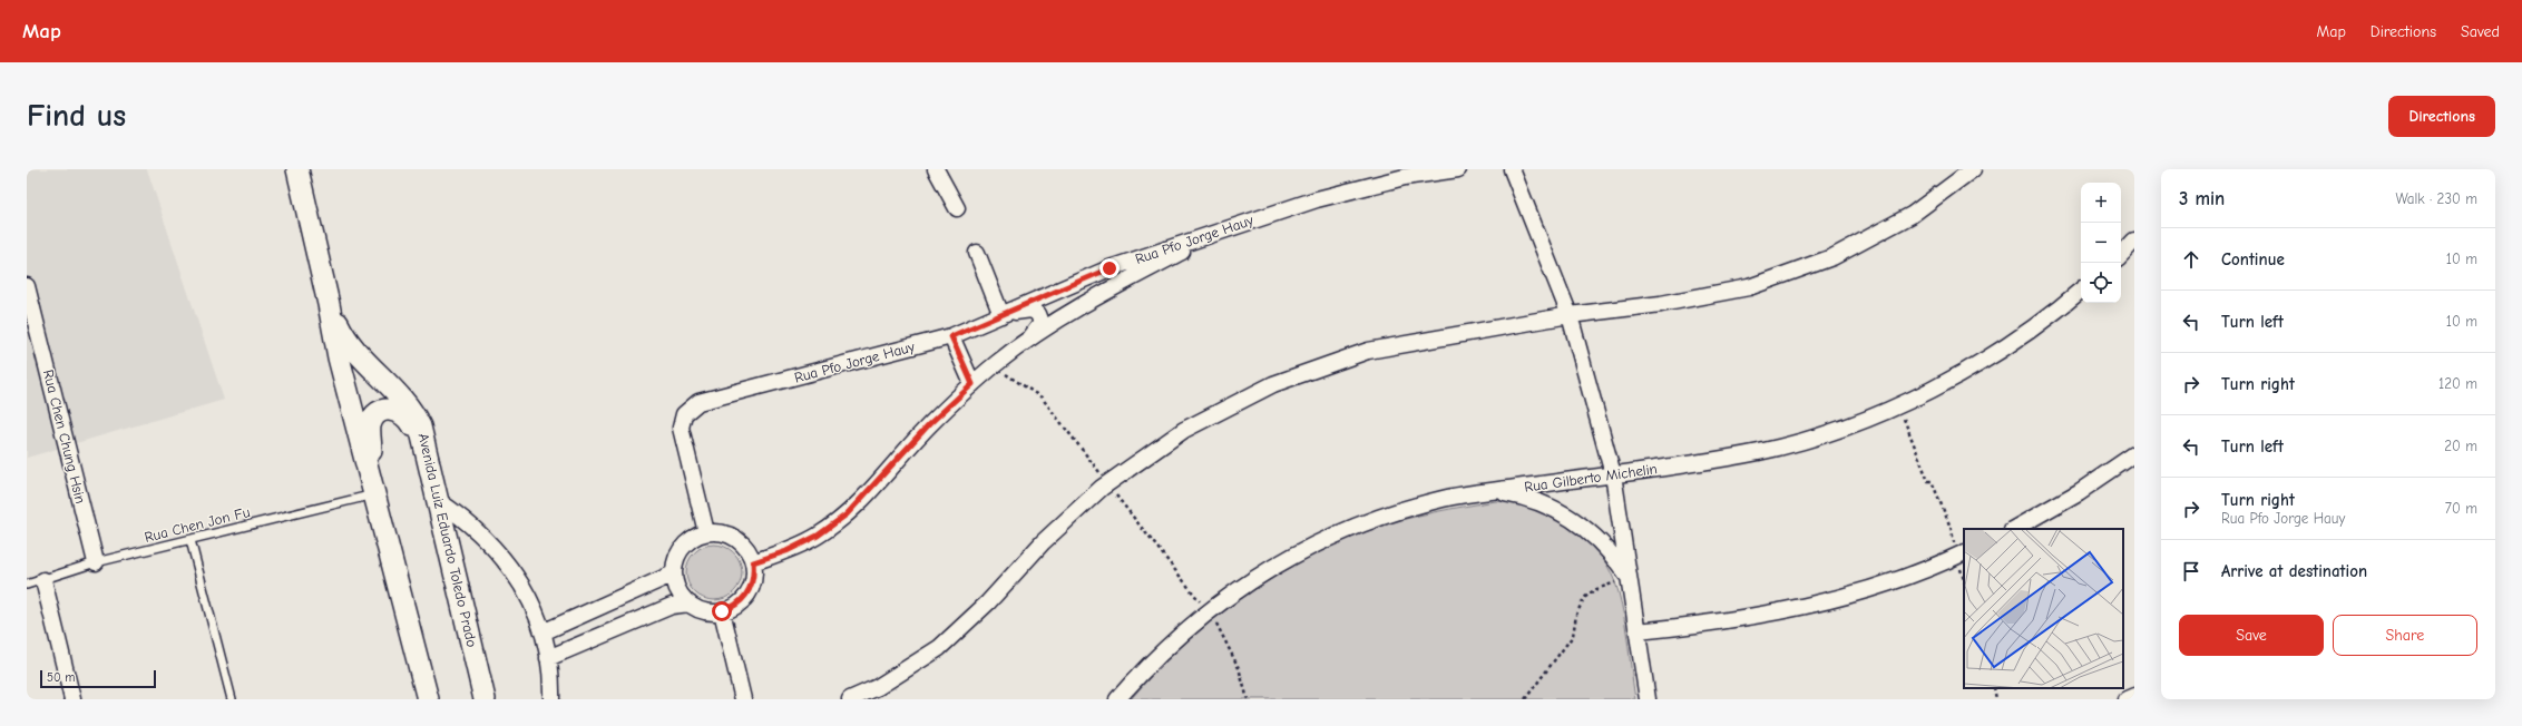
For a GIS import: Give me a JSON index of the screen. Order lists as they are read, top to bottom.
{
  "streets": {
    "main road": ["Avenida Luiz Eduardo Toledo Prado"],
    "street": ["Rua Pfo Jorge Hauy", "Rua Chen Chung Hsin", "Rua Gilberto Michelin"],
    "lane": ["Rua Chen Jon Fu"]
  },
  "crossings": [
    ["Rua Chen Chung Hsin", "Rua Chen Jon Fu"],
    ["Rua Chen Jon Fu", "Avenida Luiz Eduardo Toledo Prado"]
  ],
  "scale_bar": "50 m",
  "page": {
    "header": "Map",
    "nav": ["Map", "Directions", "Saved"],
    "buttons": [
      "Directions",
      ["Save", "Share"]
    ],
    "title": "Find us",
    "heading": ["3 min", "Walk · 230 m"],
    "map_buttons": ["+", "−"],
    "list": [
      ["Continue", "10 m"],
      ["Turn left", "10 m"],
      ["Turn right", "120 m"],
      ["Turn left", "20 m"],
      ["Turn right", "Rua Pfo Jorge Hauy", "70 m"],
      "Arrive at destination"
    ],
    "scale": "50 m"
  }
}
